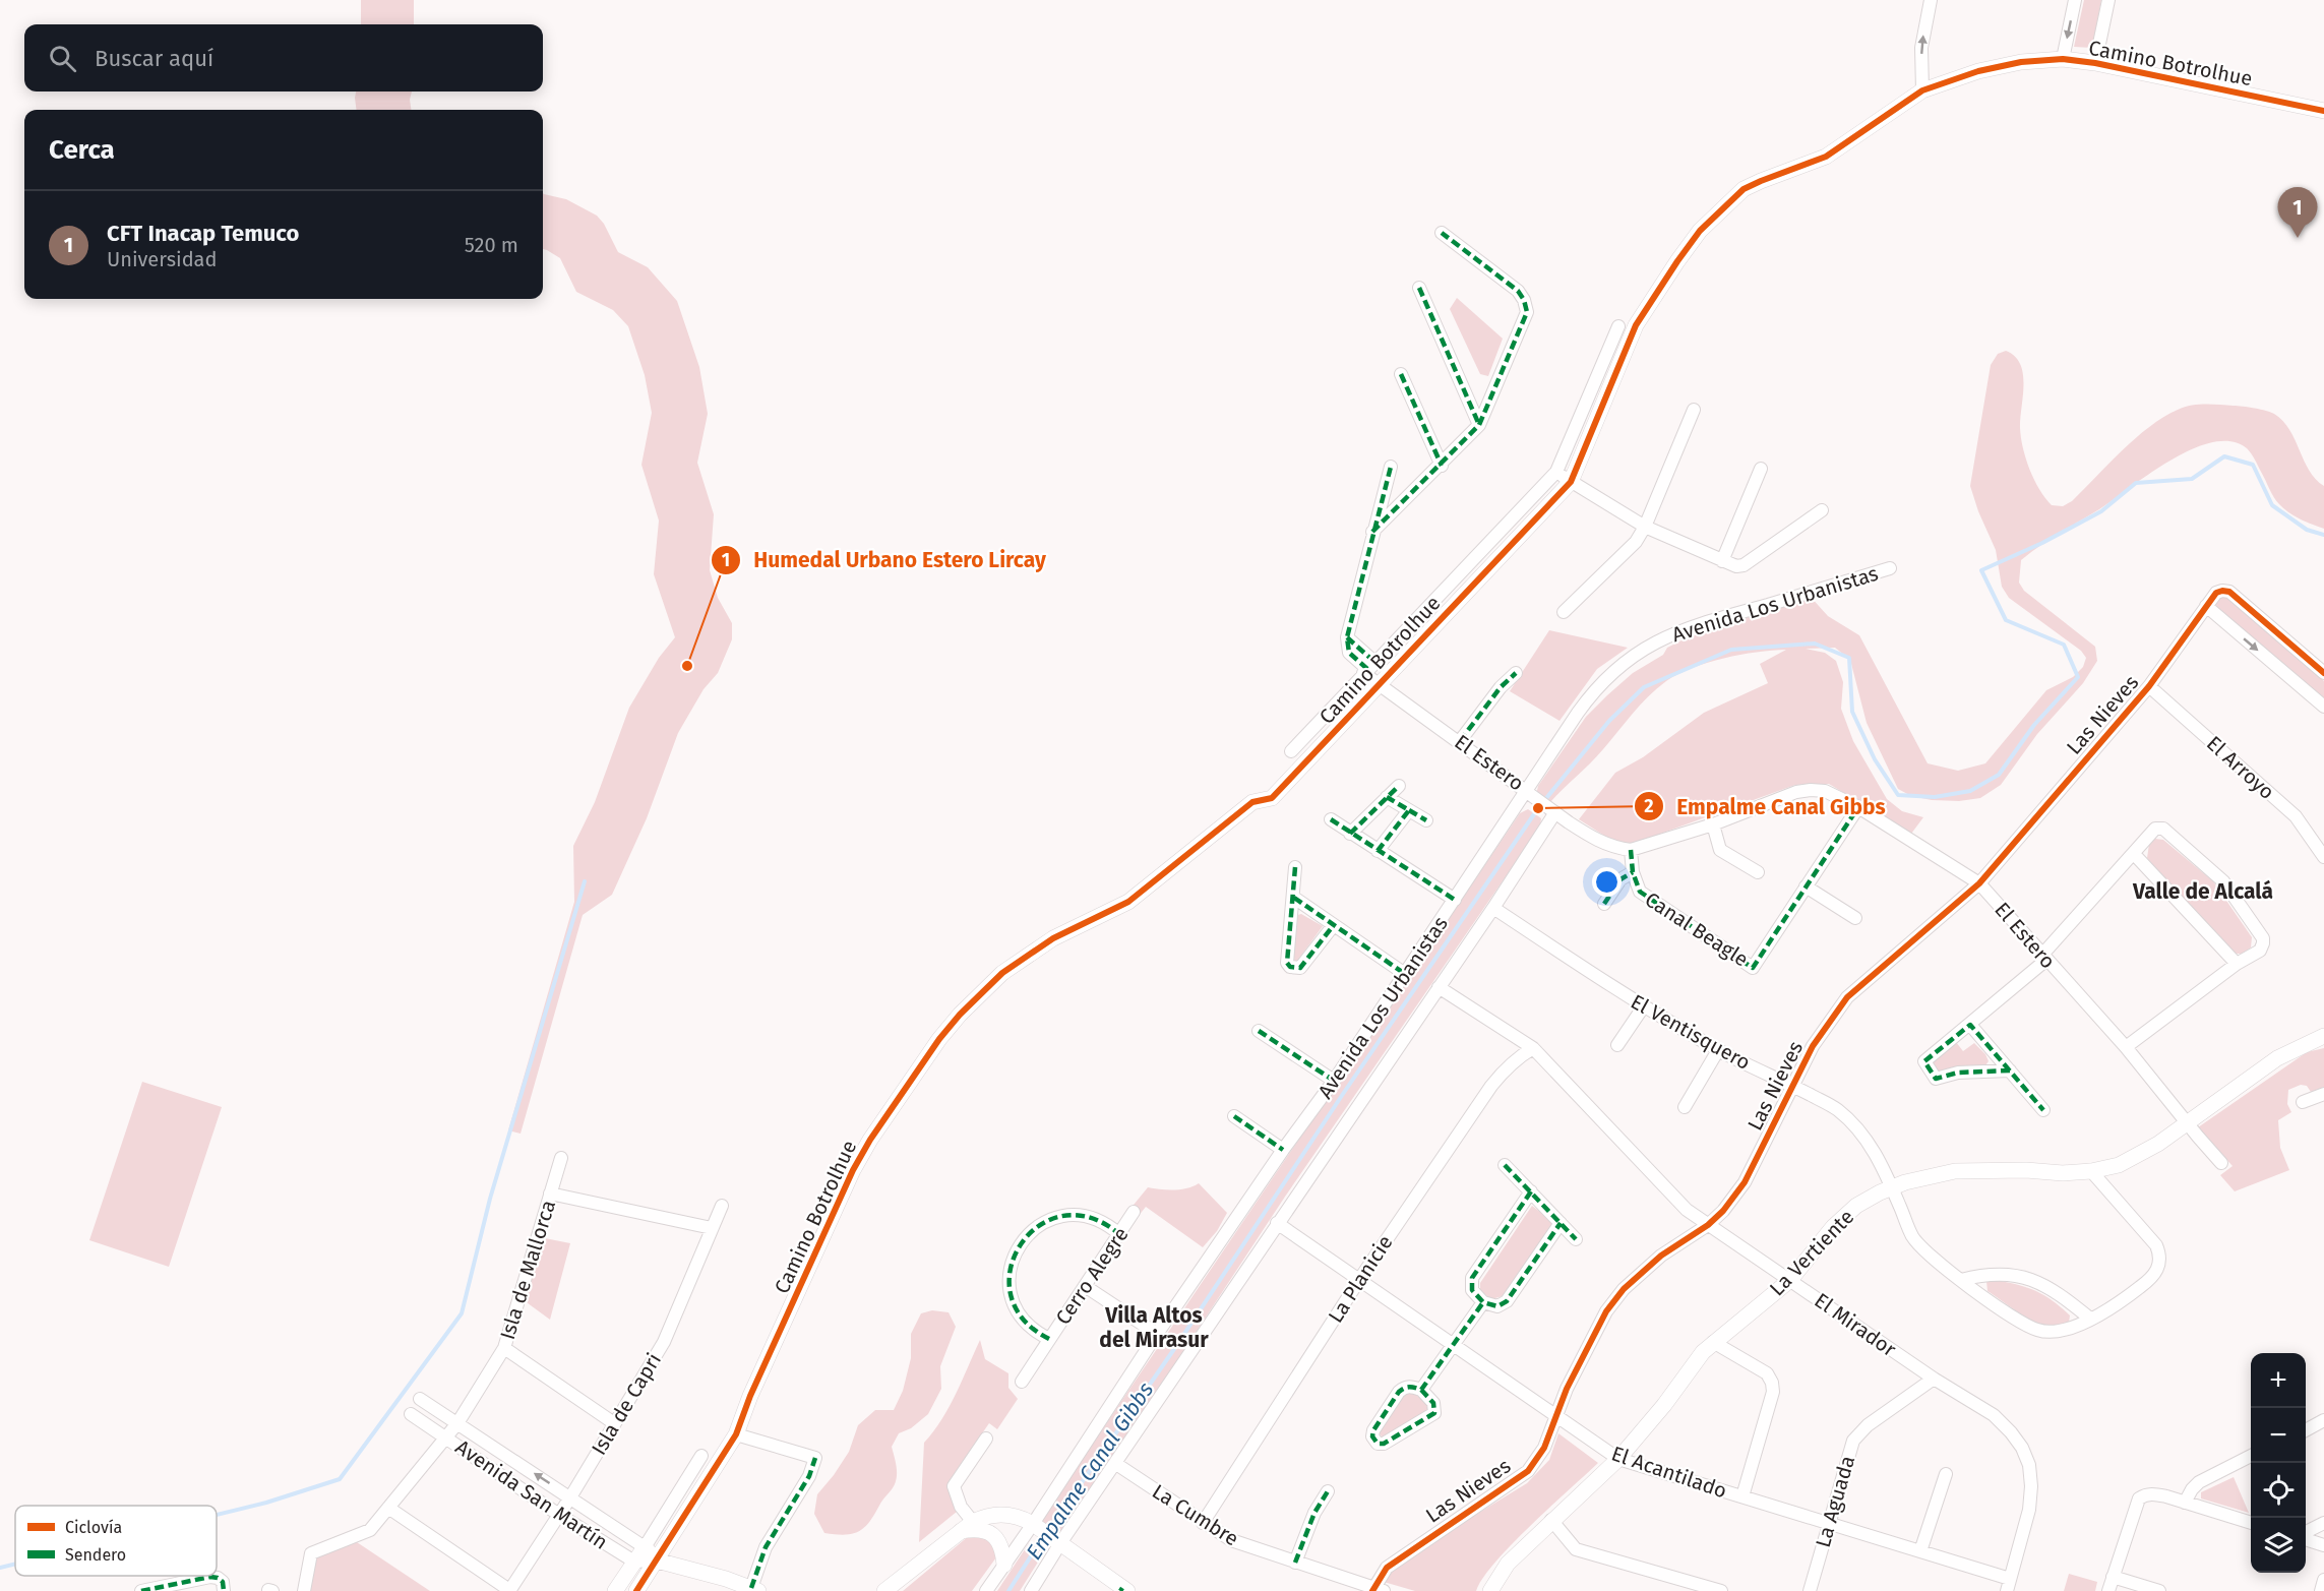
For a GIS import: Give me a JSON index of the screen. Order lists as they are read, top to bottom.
{
  "streets": {
    "street": [
      "Camino Botrolhue",
      "Avenida Los Urbanistas",
      "Las Nieves",
      "El Estero",
      "El Arroyo",
      "Canal Beagle",
      "El Ventisquero",
      "La Vertiente",
      "Isla de Mallorca",
      "Cerro Alegre",
      "La Planicie",
      "El Mirador",
      "Isla de Capri",
      "El Acantilado",
      "Avenida San Martín",
      "La Aguada",
      "La Cumbre"
    ]
  },
  "crossings": [
    ["Camino Botrolhue", "El Estero"],
    ["Camino Botrolhue", "Avenida San Martín"],
    ["Avenida Los Urbanistas", "El Estero"],
    ["Avenida Los Urbanistas", "El Ventisquero"],
    ["Avenida Los Urbanistas", "El Mirador"],
    ["Avenida Los Urbanistas", "El Acantilado"],
    ["Avenida Los Urbanistas", "La Cumbre"],
    ["Las Nieves", "El Estero"],
    ["Las Nieves", "El Arroyo"],
    ["Las Nieves", "El Ventisquero"],
    ["Las Nieves", "El Mirador"],
    ["Las Nieves", "El Acantilado"],
    ["Las Nieves", "La Cumbre"],
    ["El Estero", "Canal Beagle"],
    ["El Estero", "La Vertiente"],
    ["El Ventisquero", "La Vertiente"],
    ["La Vertiente", "El Mirador"],
    ["La Vertiente", "El Acantilado"],
    ["Isla de Mallorca", "Avenida San Martín"],
    ["La Planicie", "El Mirador"],
    ["La Planicie", "El Acantilado"],
    ["La Planicie", "La Cumbre"],
    ["El Mirador", "El Acantilado"],
    ["El Mirador", "La Aguada"],
    ["Isla de Capri", "Avenida San Martín"],
    ["El Acantilado", "La Aguada"]
  ],
  "districts": ["Valle de Alcalá", "Villa Altos del Mirasur"],
  "water": ["Empalme Canal Gibbs"],
  "places": ["Humedal Urbano Estero Lircay", "Empalme Canal Gibbs"],
  "legend": ["Ciclovía", "Sendero"],
  "page": {
    "search": "Buscar aquí",
    "heading": "Cerca",
    "pins": "1",
    "list": [
      {
        "mark": "1",
        "name": "CFT Inacap Temuco",
        "note": "Universidad",
        "value": "520 m"
      }
    ],
    "map_buttons": ["+", "−"]
  }
}
